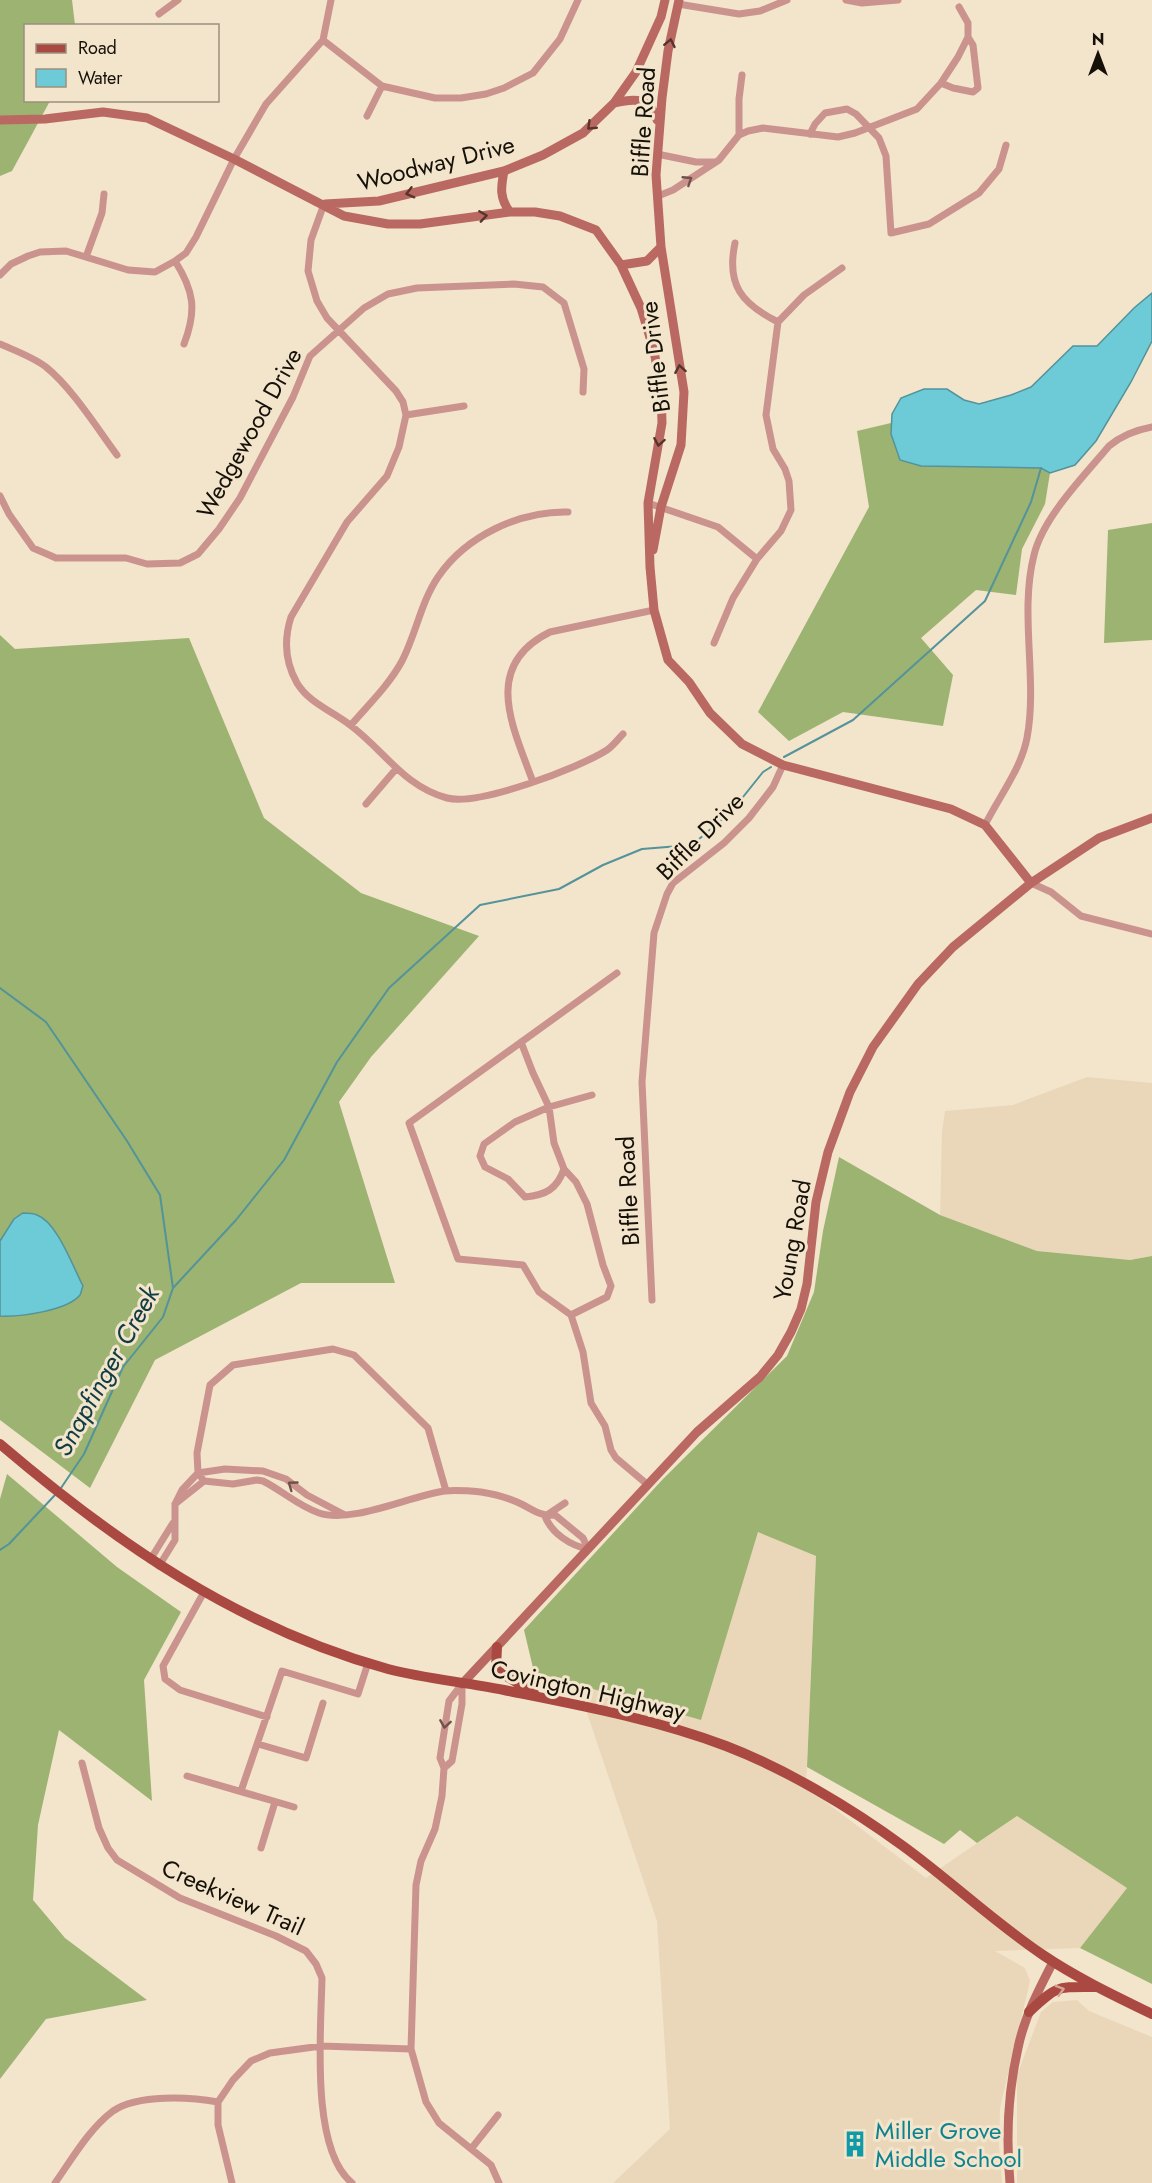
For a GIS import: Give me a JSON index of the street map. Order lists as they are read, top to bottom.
{
  "streets": {
    "main road": ["Covington Highway"],
    "street": [
      "Biffle Road",
      "Woodway Drive",
      "Biffle Drive",
      "Wedgewood Drive",
      "Young Road",
      "Creekview Trail"
    ]
  },
  "crossings": [
    ["Biffle Road", "Woodway Drive"],
    ["Biffle Road", "Biffle Drive"],
    ["Woodway Drive", "Biffle Drive"],
    ["Biffle Drive", "Young Road"],
    ["Young Road", "Covington Highway"]
  ],
  "water": ["Snapfinger Creek"],
  "places": {
    "building": ["Miller Grove Middle School"]
  },
  "legend": ["Road", "Water"],
  "north": "top"
}
